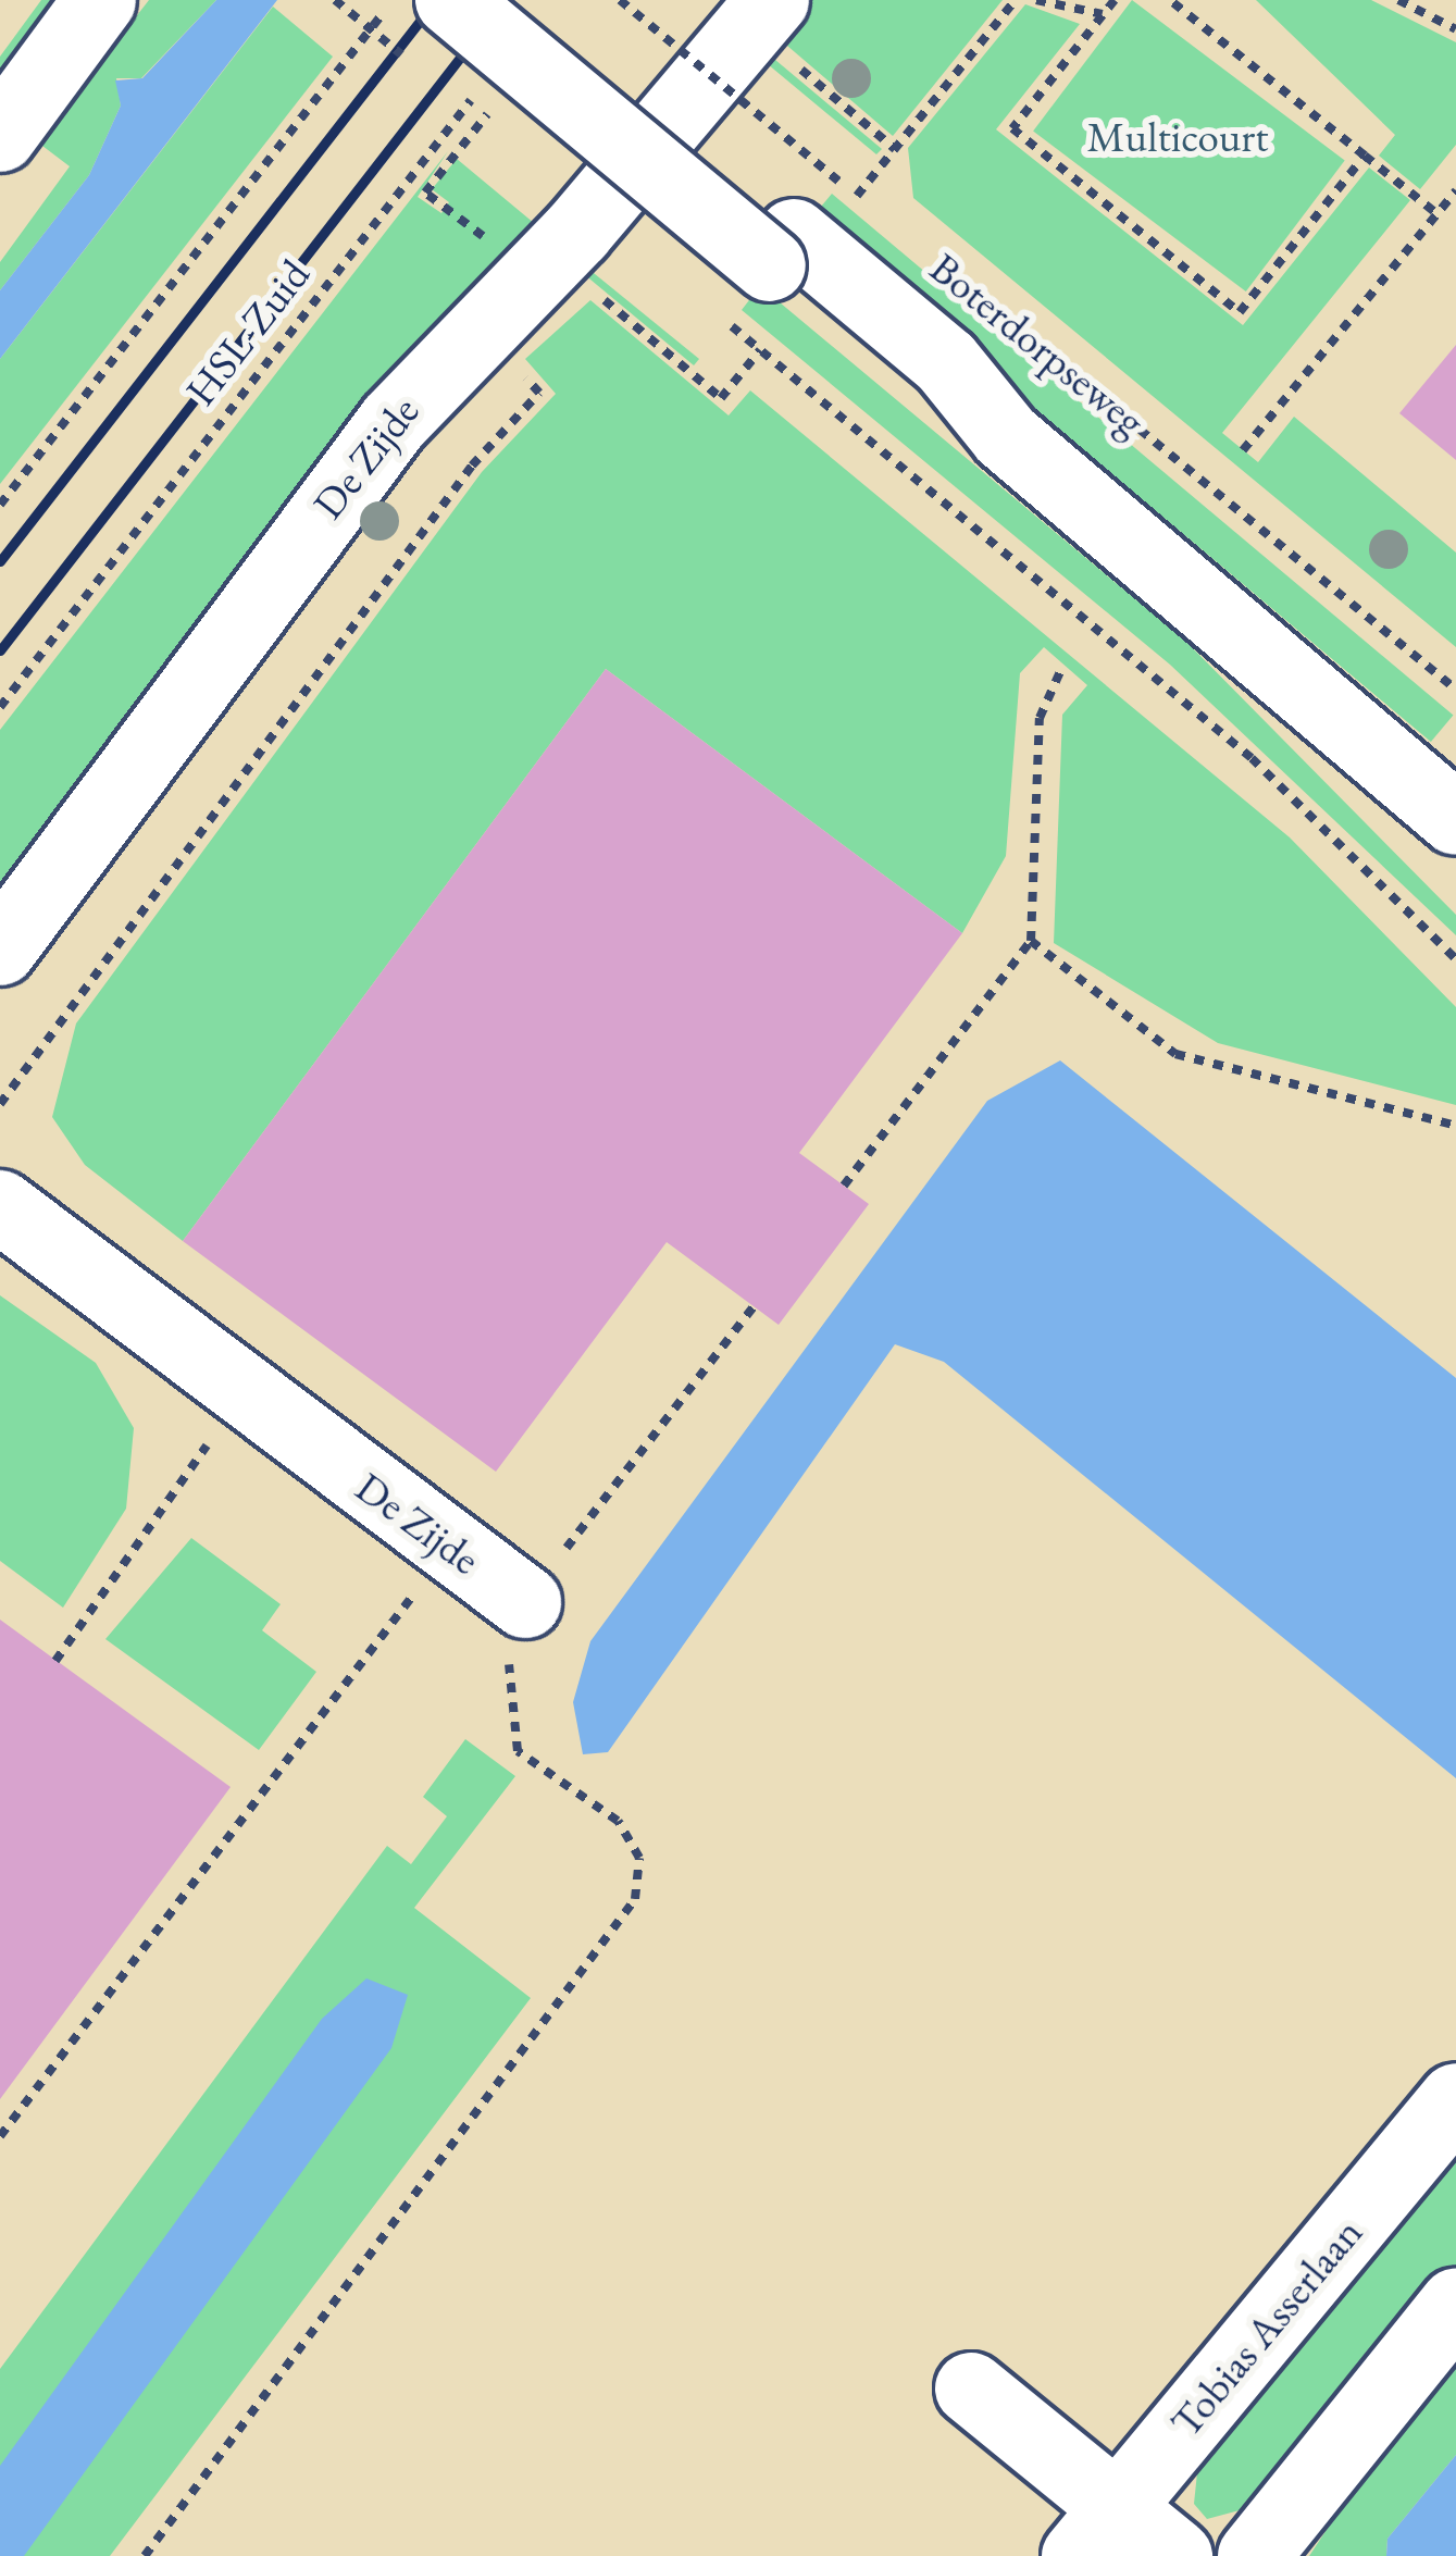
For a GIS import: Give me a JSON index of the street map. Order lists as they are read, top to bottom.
{
  "streets": {
    "street": ["De Zijde", "Tobias Asserlaan"],
    "path": ["HSL-Zuid", "Boterdorpseweg"]
  },
  "parks": ["Multicourt"]
}
